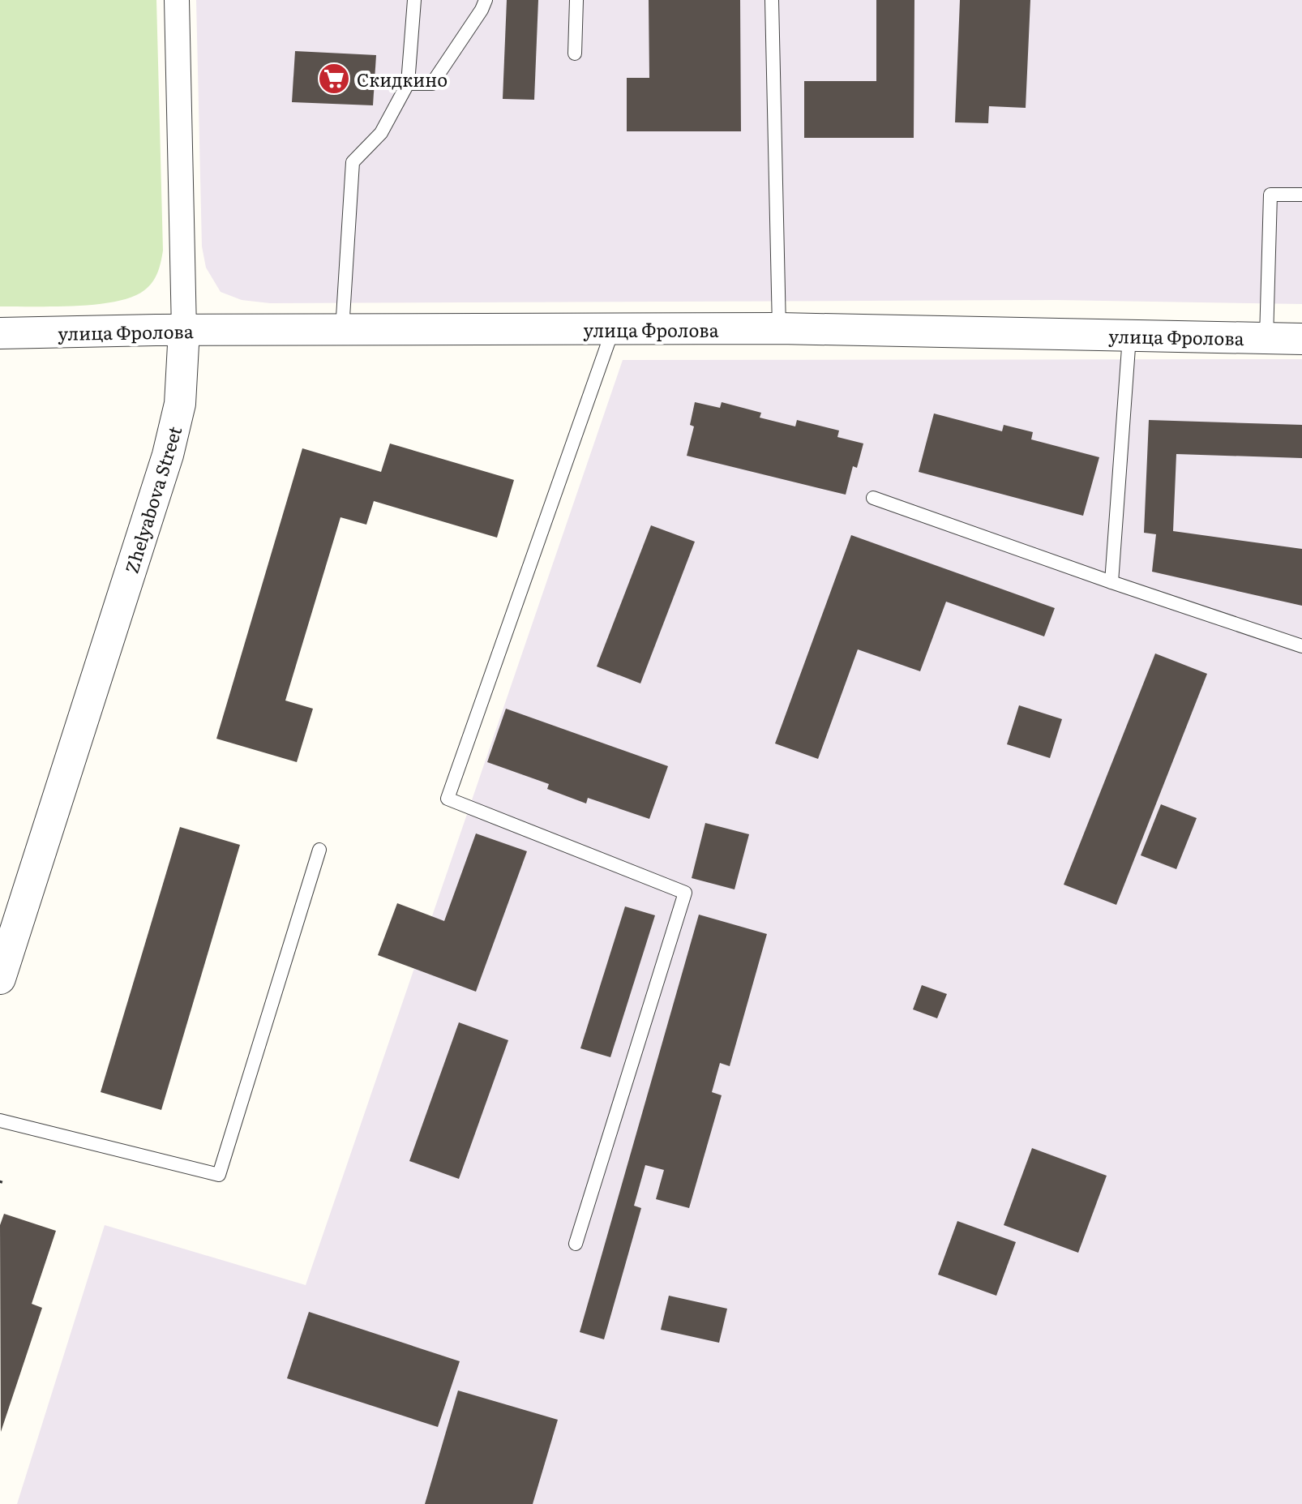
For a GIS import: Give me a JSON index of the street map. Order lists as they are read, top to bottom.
{
  "streets": {
    "street": ["улица Фролова", "Zhelyabova Street"]
  },
  "crossings": [
    ["улица Фролова", "Zhelyabova Street"]
  ],
  "places": {
    "supermarket": ["Скидкино"]
  }
}
